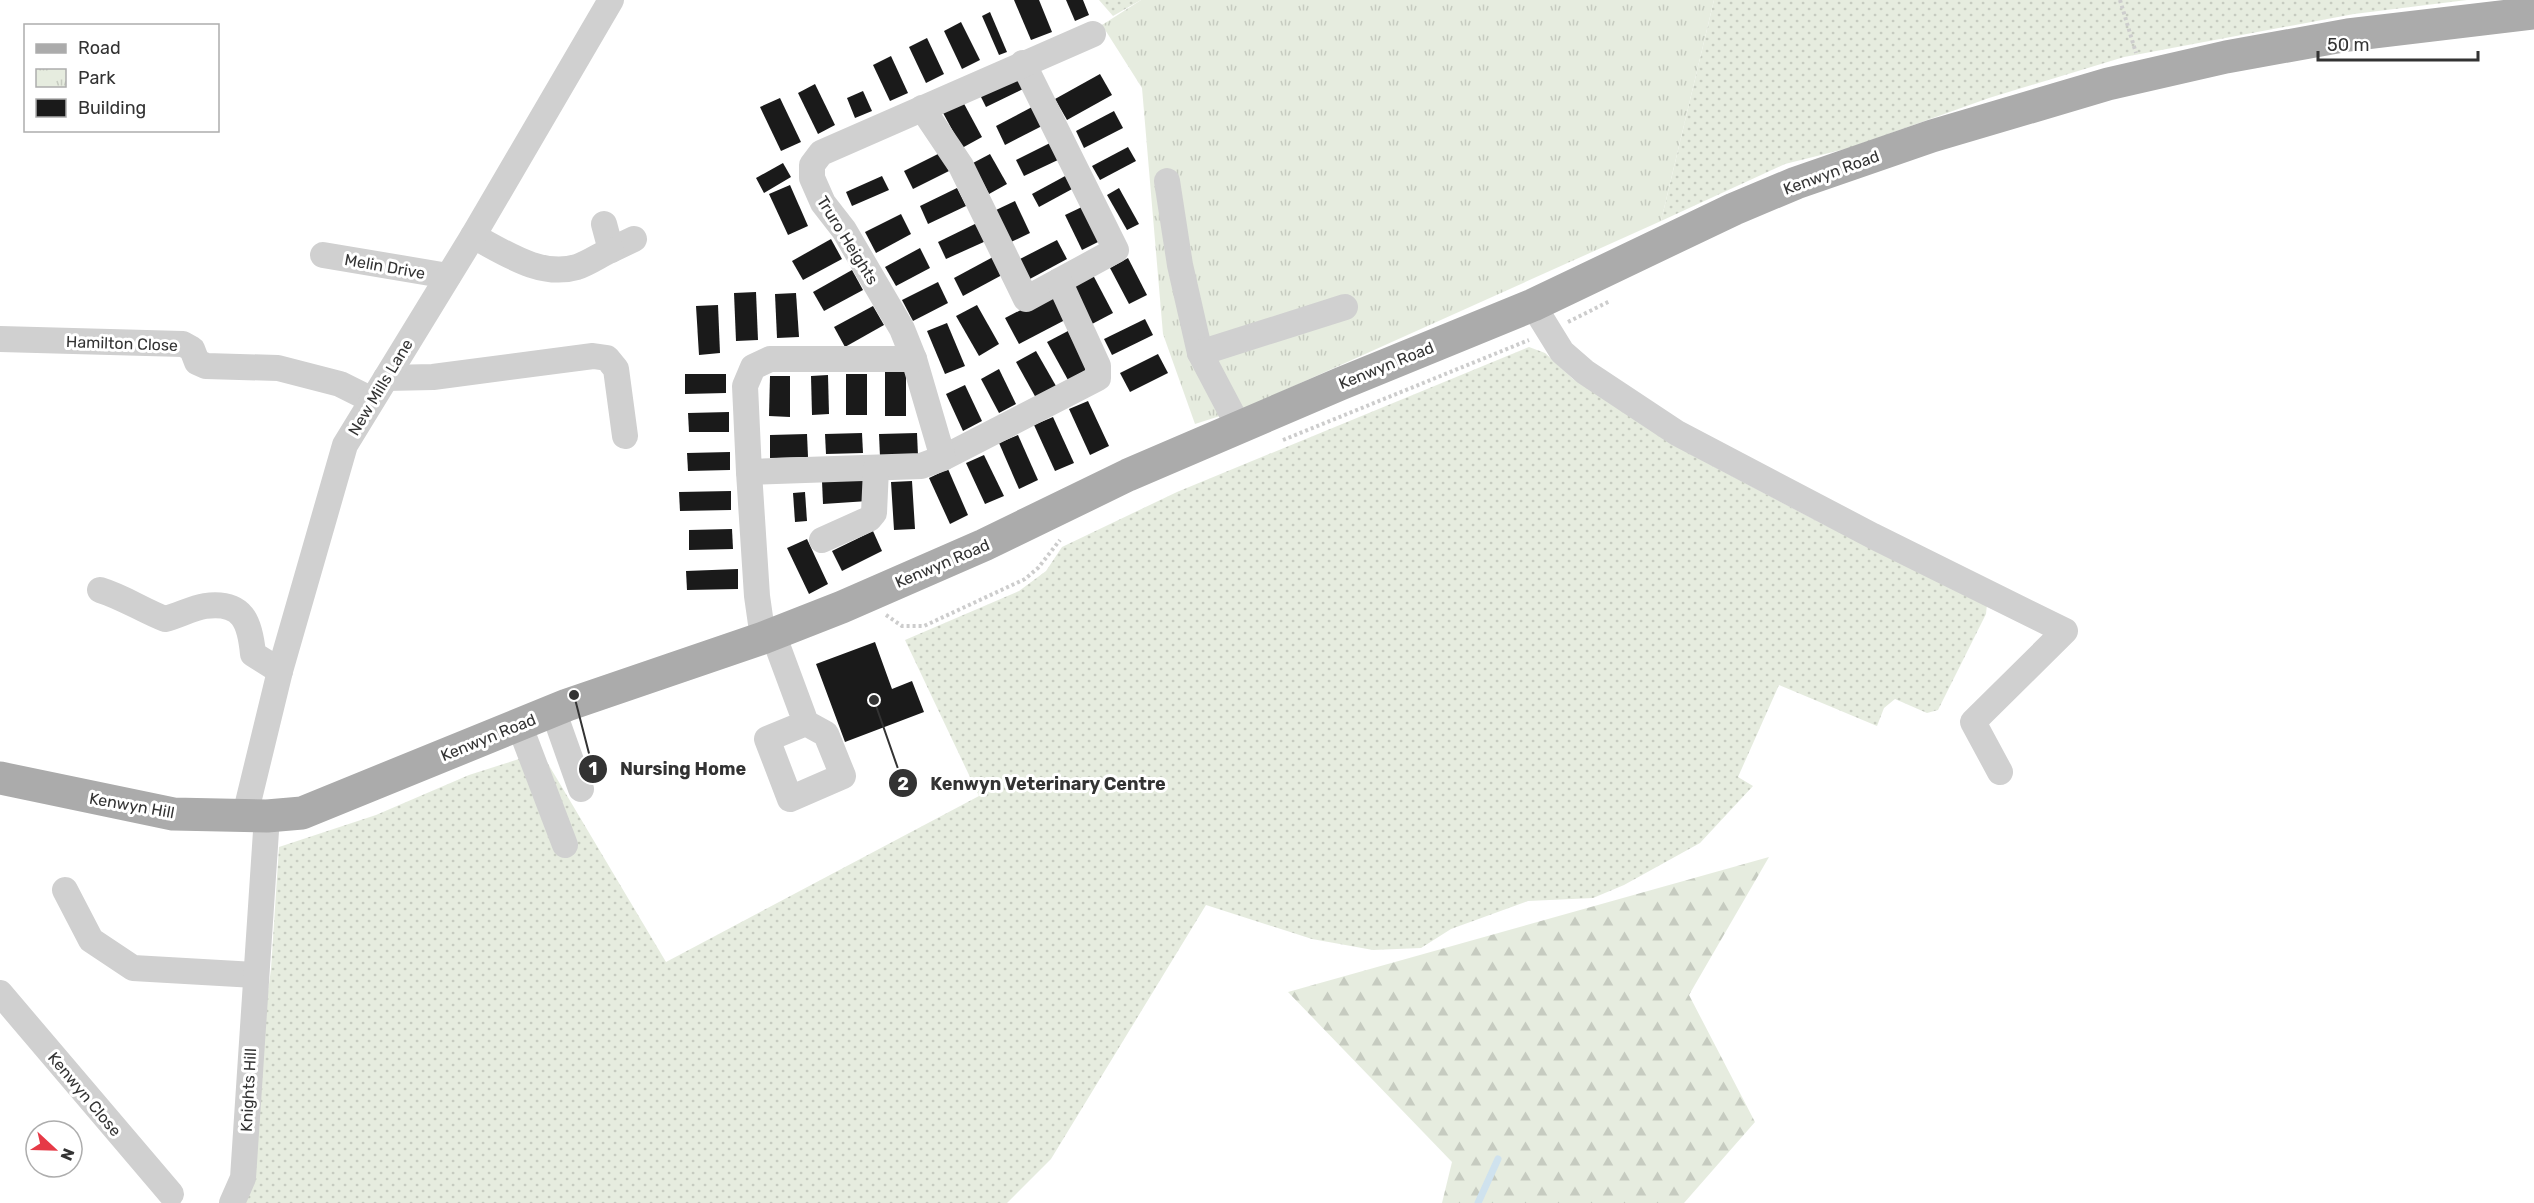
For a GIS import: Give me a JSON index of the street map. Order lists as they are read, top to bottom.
{
  "streets": {
    "main road": ["Kenwyn Road", "Kenwyn Hill"],
    "street": [
      "Truro Heights",
      "Melin Drive",
      "Hamilton Close",
      "New Mills Lane",
      "Knights Hill",
      "Kenwyn Close"
    ]
  },
  "crossings": [
    ["Kenwyn Road", "New Mills Lane"],
    ["Kenwyn Road", "Kenwyn Hill"],
    ["Kenwyn Road", "Knights Hill"],
    ["Melin Drive", "New Mills Lane"],
    ["Hamilton Close", "New Mills Lane"],
    ["New Mills Lane", "Kenwyn Hill"],
    ["New Mills Lane", "Knights Hill"],
    ["Kenwyn Hill", "Knights Hill"]
  ],
  "places": ["Nursing Home", "Kenwyn Veterinary Centre"],
  "legend": ["Road", "Park", "Building"],
  "scale_bar": "50 m",
  "north": "right"
}
